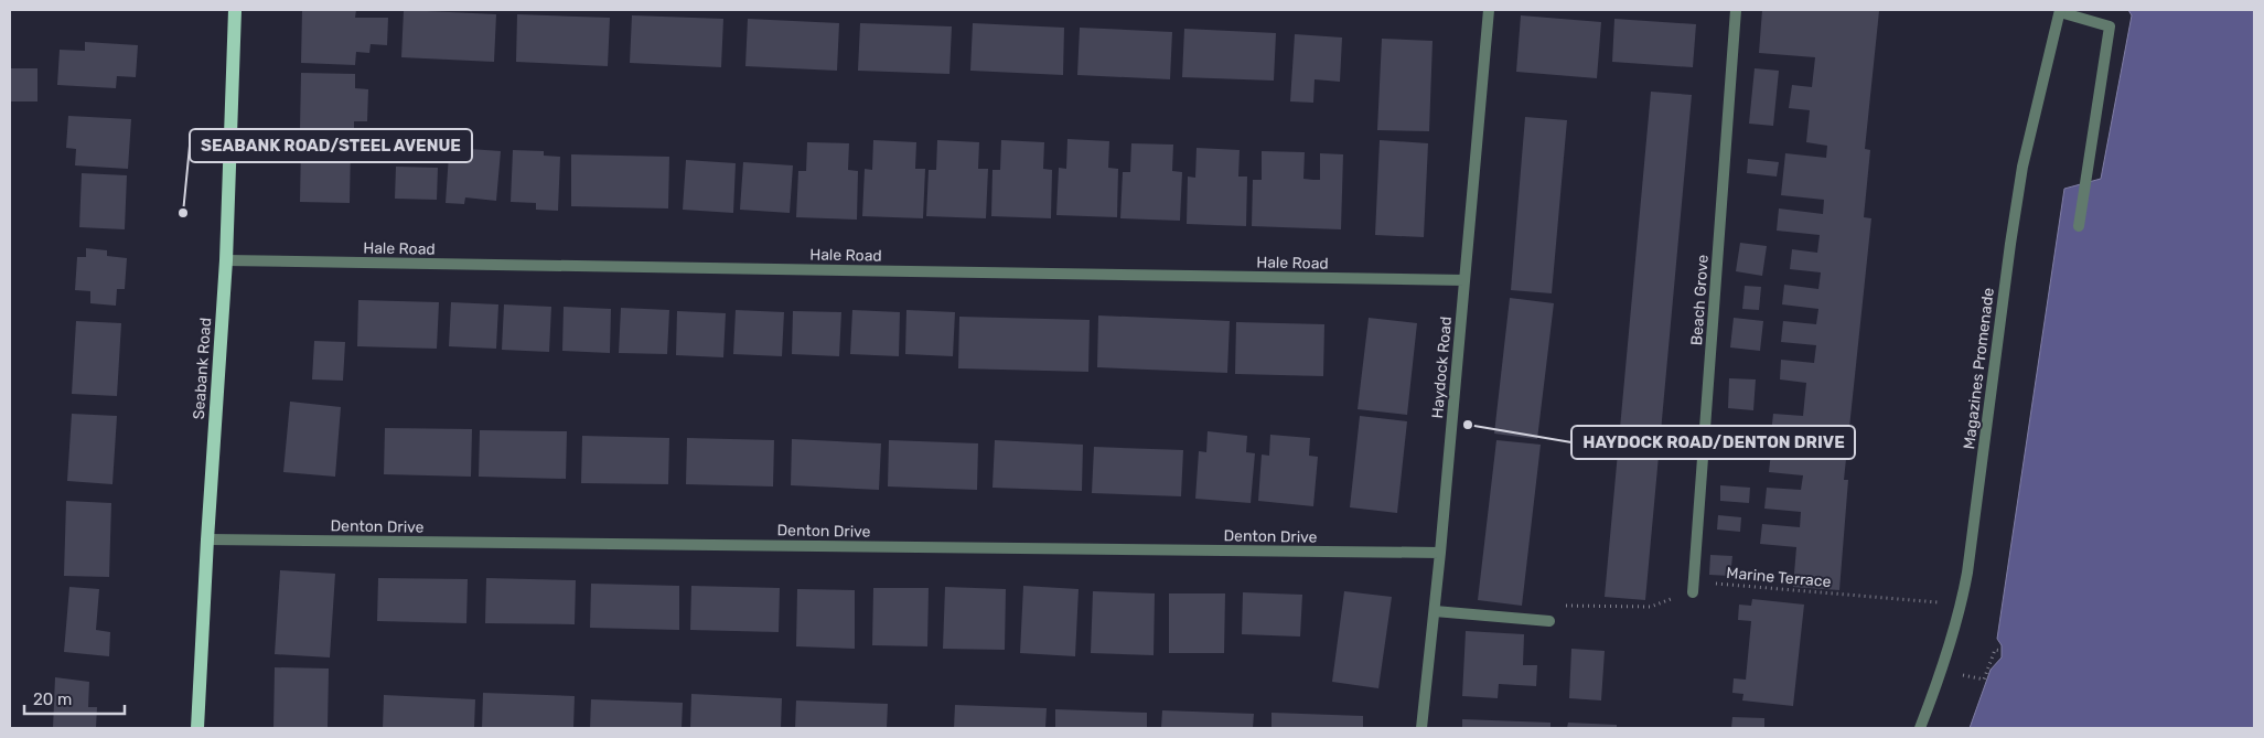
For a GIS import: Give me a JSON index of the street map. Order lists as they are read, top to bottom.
{
  "streets": {
    "main road": ["Seabank Road"],
    "street": [
      "Hale Road",
      "Beach Grove",
      "Haydock Road",
      "Magazines Promenade",
      "Denton Drive"
    ],
    "path": ["Marine Terrace"]
  },
  "crossings": [
    ["Hale Road", "Haydock Road"],
    ["Hale Road", "Seabank Road"],
    ["Beach Grove", "Marine Terrace"],
    ["Haydock Road", "Denton Drive"],
    ["Seabank Road", "Denton Drive"],
    ["Magazines Promenade", "Marine Terrace"]
  ],
  "places": ["SEABANK ROAD/STEEL AVENUE", "HAYDOCK ROAD/DENTON DRIVE"],
  "scale_bar": "20 m"
}
